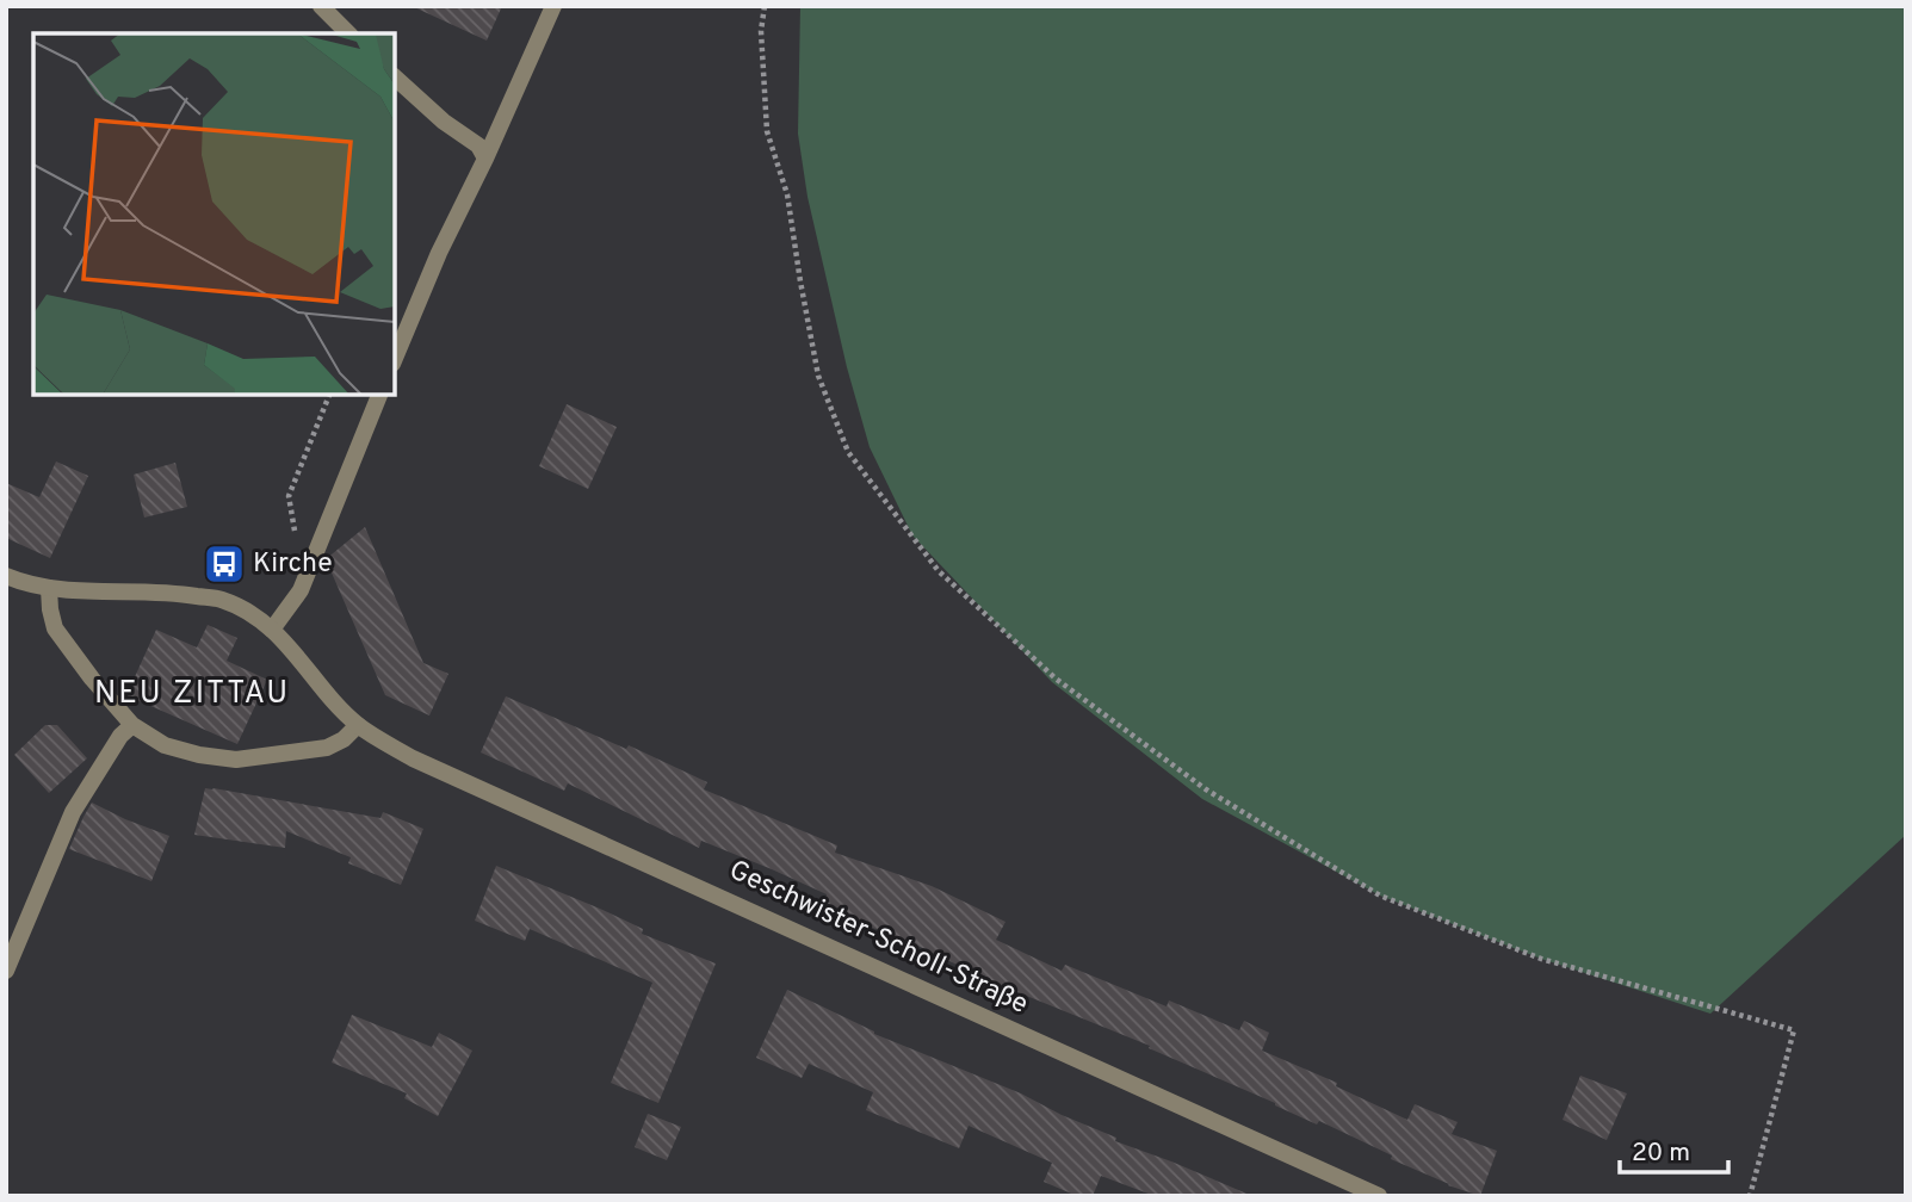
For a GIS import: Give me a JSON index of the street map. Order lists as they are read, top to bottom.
{
  "streets": {
    "street": ["Geschwister-Scholl-Straße"]
  },
  "districts": ["NEU ZITTAU"],
  "places": {
    "bus stop": ["Kirche"]
  },
  "scale_bar": "20 m"
}
